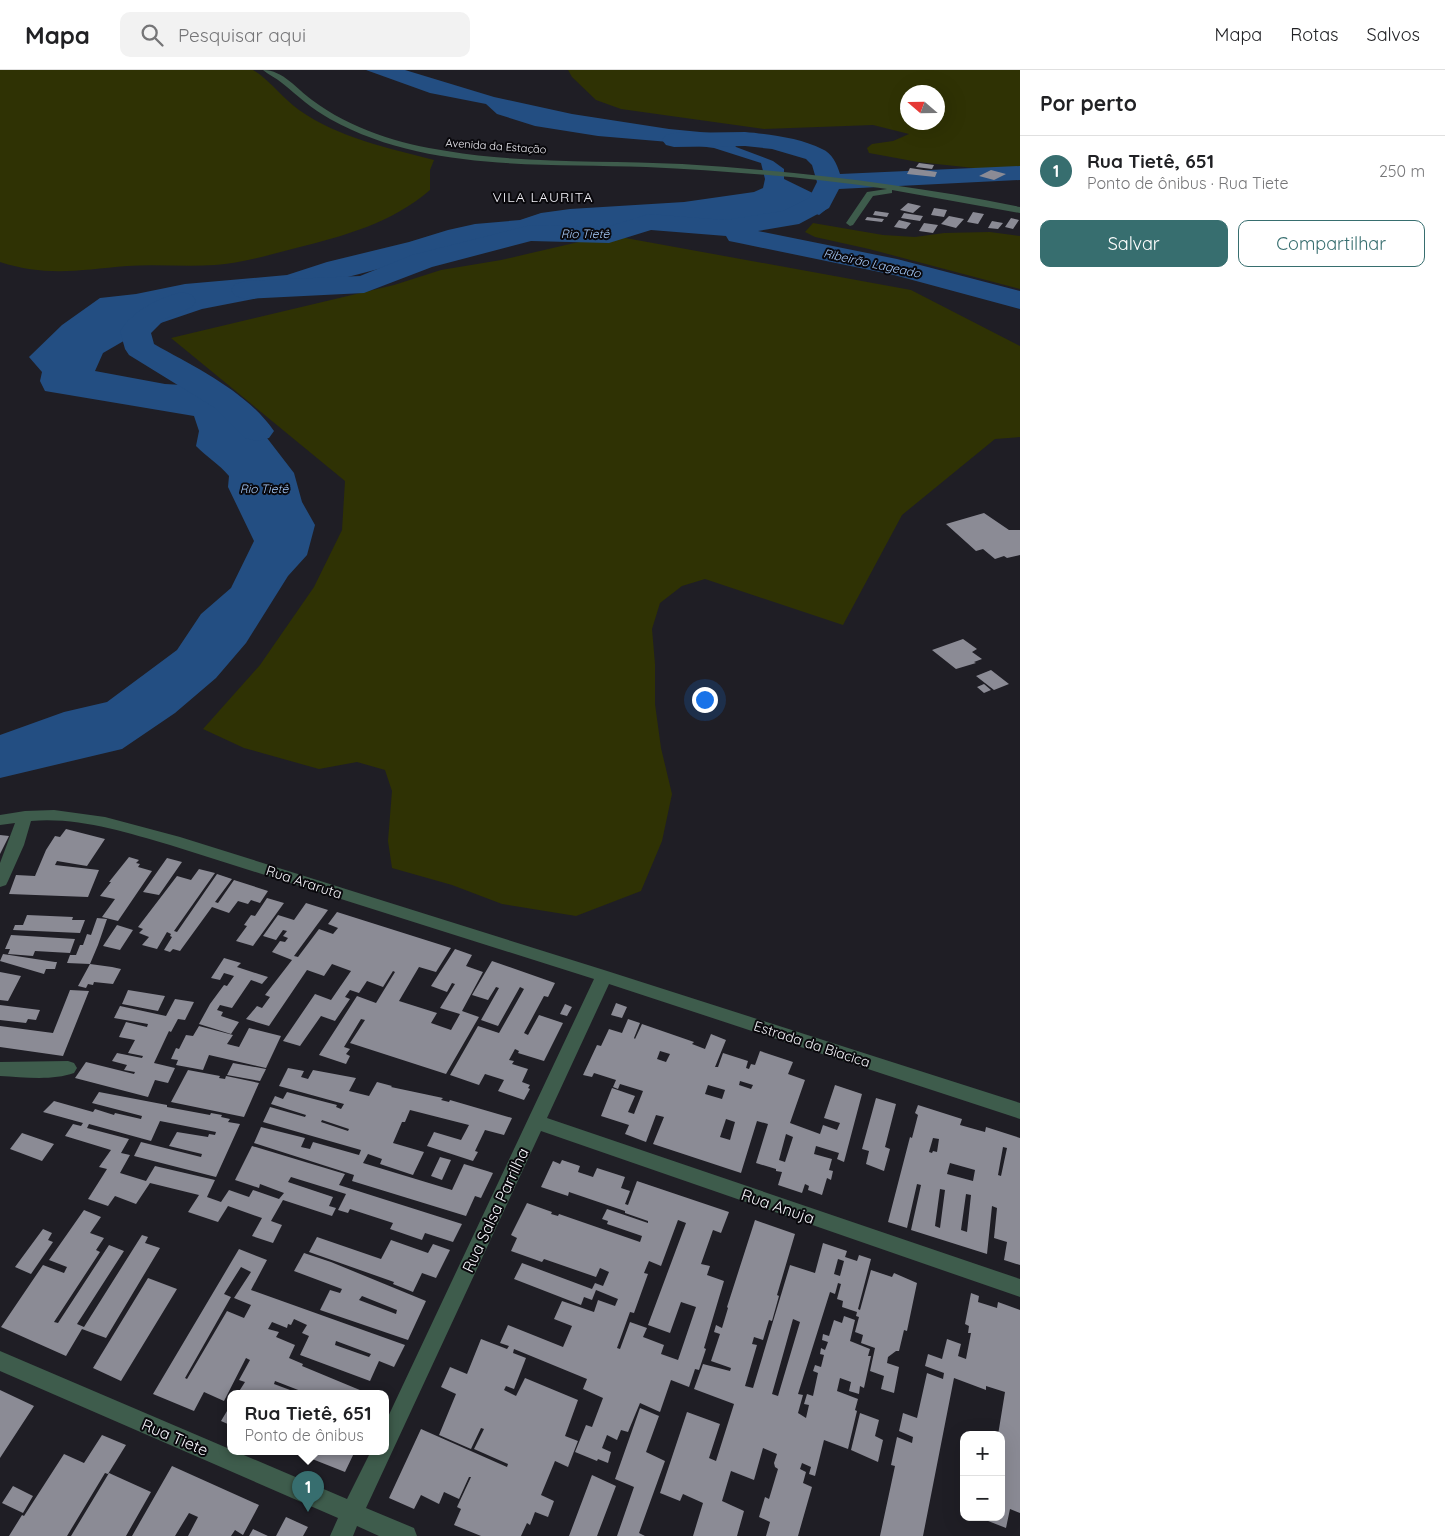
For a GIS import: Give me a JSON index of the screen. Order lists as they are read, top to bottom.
{
  "streets": {
    "street": [
      "Avenida da Estação",
      "Rua Araruta",
      "Estrada da Biacica",
      "Rua Anuja",
      "Rua Salsa Parrilha",
      "Rua Tiete"
    ]
  },
  "crossings": [
    ["Rua Araruta", "Estrada da Biacica"],
    ["Rua Araruta", "Rua Salsa Parrilha"],
    ["Estrada da Biacica", "Rua Salsa Parrilha"],
    ["Rua Anuja", "Rua Salsa Parrilha"]
  ],
  "districts": ["VILA LAURITA"],
  "water": ["Rio Tietê", "Ribeirão Lageado"],
  "north": "left",
  "page": {
    "header": "Mapa",
    "search": "Pesquisar aqui",
    "nav": ["Mapa", "Rotas", "Salvos"],
    "heading": "Por perto",
    "list": [
      {
        "mark": "1",
        "name": "Rua Tietê, 651",
        "note": "Ponto de ônibus · Rua Tiete",
        "value": "250 m"
      }
    ],
    "buttons": ["Salvar", "Compartilhar"],
    "popup": ["Rua Tietê, 651", "Ponto de ônibus"],
    "map_buttons": ["+", "−"],
    "pins": "1"
  }
}
